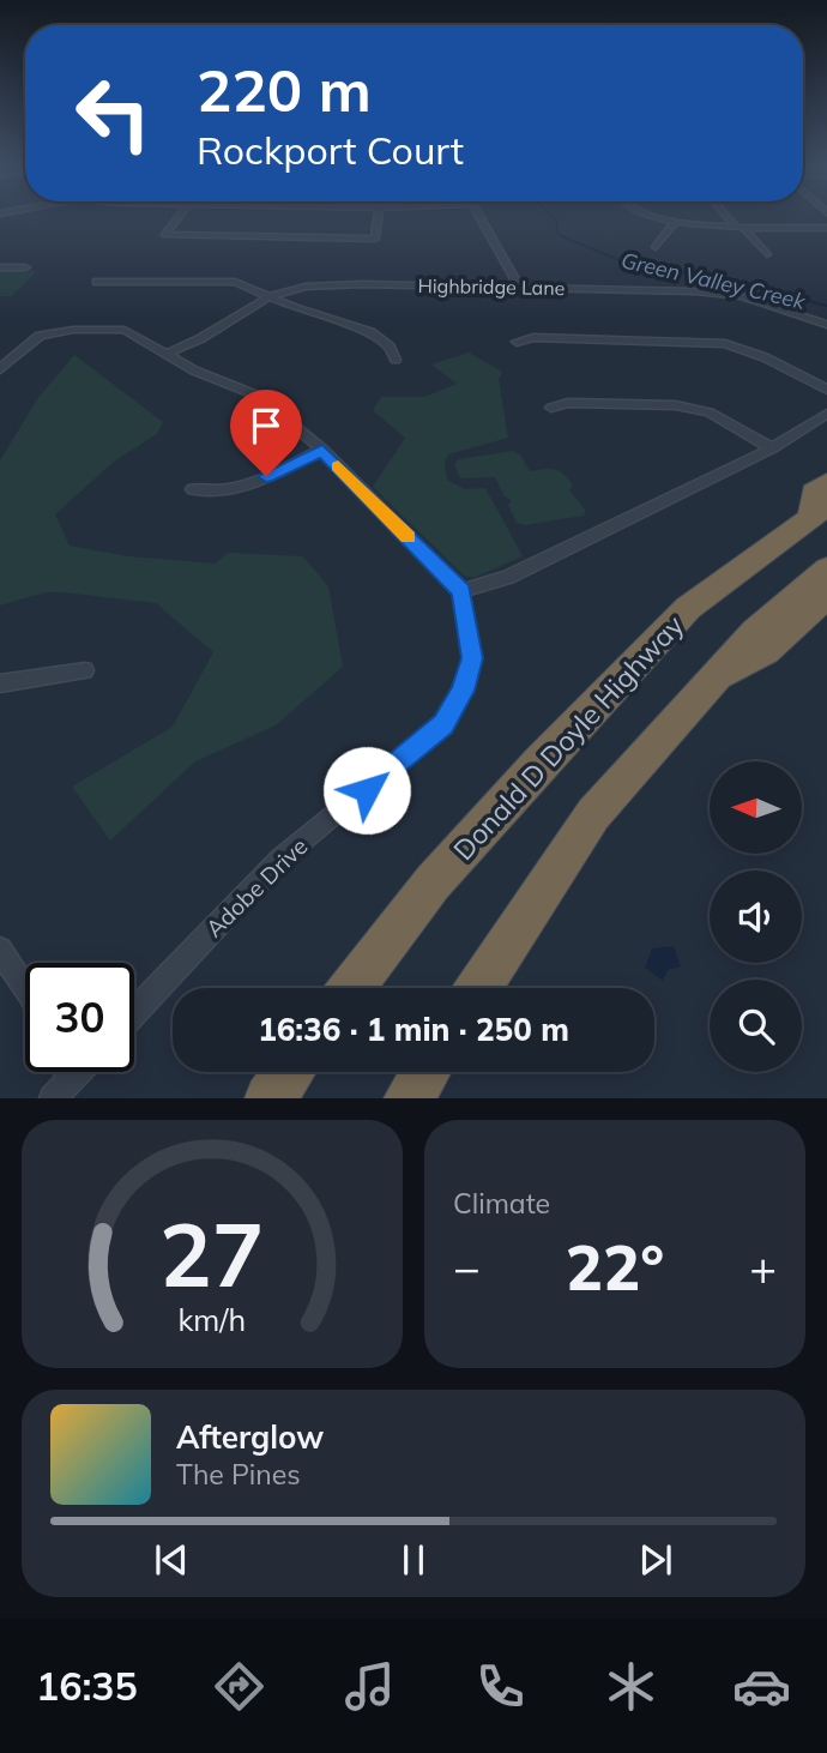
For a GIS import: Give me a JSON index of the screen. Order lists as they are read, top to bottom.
{
  "streets": {
    "highway": ["Donald D Doyle Highway"],
    "street": ["Highbridge Lane", "Adobe Drive"]
  },
  "water": ["Green Valley Creek"],
  "north": "left",
  "page": {
    "turn": ["220 m", "Rockport Court"],
    "limit": "30",
    "trip": "16:36 · 1 min · 250 m",
    "tile": "Climate",
    "heat": ["−", "22°", "+"],
    "song": ["Afterglow", "The Pines"],
    "tabs": "16:35",
    "gauge": ["27", "km/h"]
  }
}
